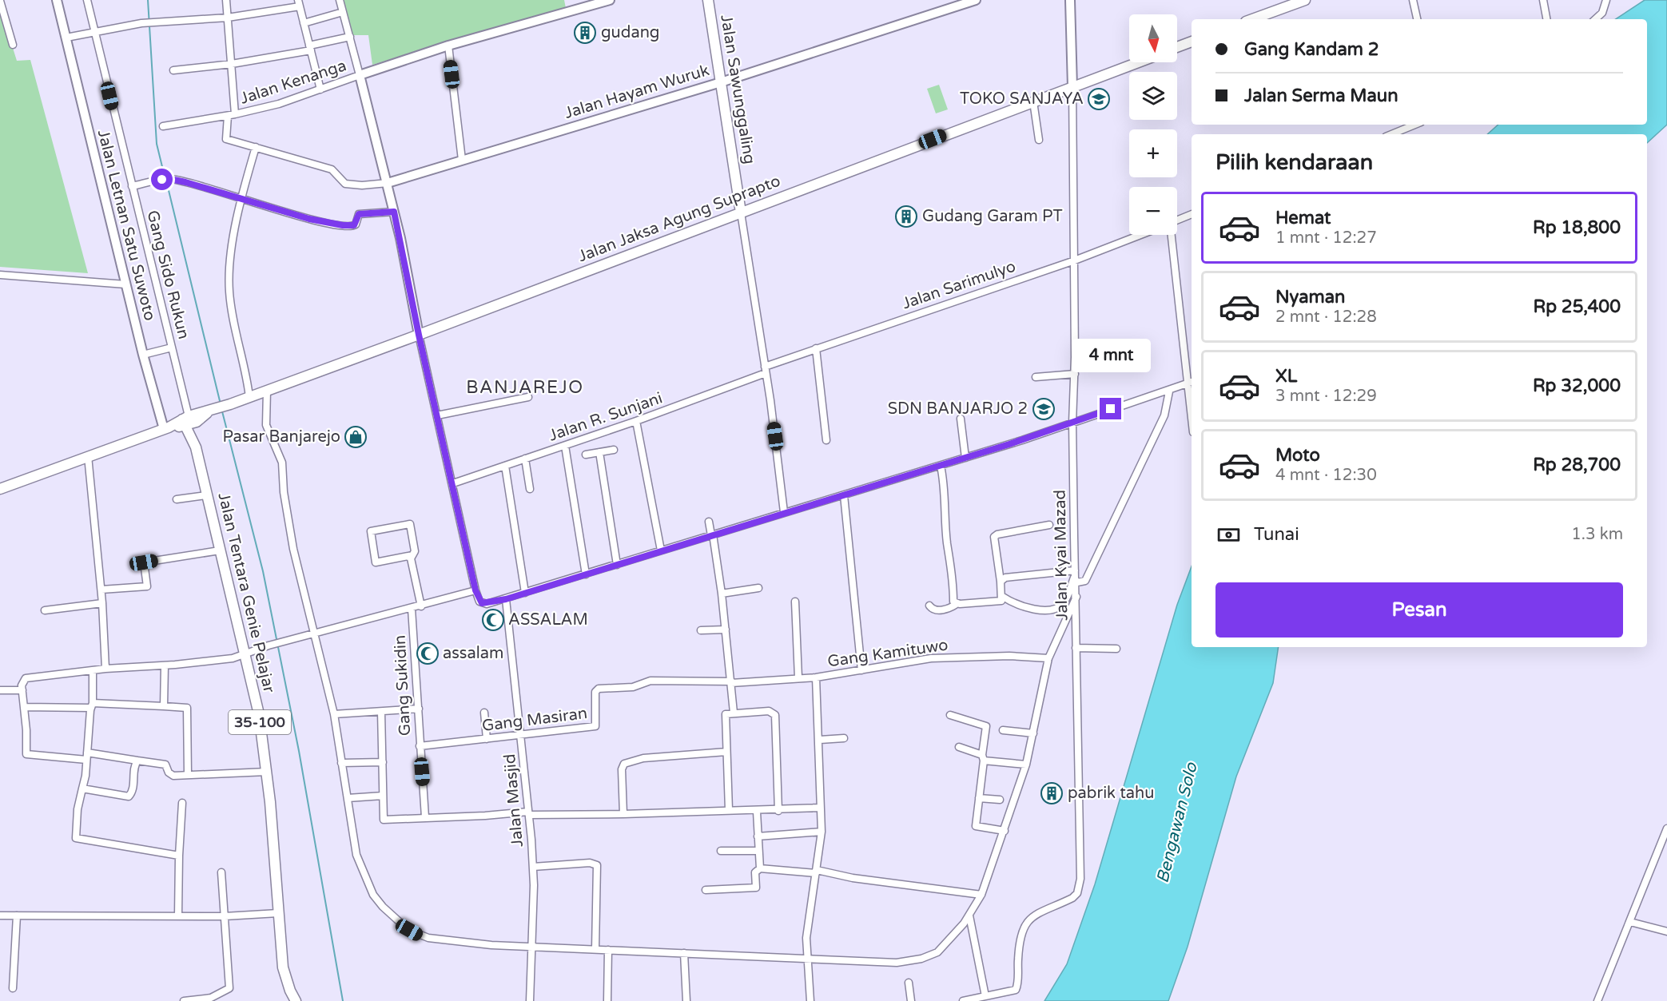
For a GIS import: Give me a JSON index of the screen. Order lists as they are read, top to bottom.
{
  "streets": {
    "main road": [
      "Jalan Sawunggaling",
      "Jalan Hayam Wuruk",
      "Jalan Jaksa Agung Suprapto",
      "Jalan Letnan Satu Suwoto",
      "Jalan Tentara Genie Pelajar",
      "35-100"
    ],
    "street": [
      "Jalan Kenanga",
      "Gang Sido Rukun",
      "Jalan Sarimulyo",
      "Jalan R. Sunjani",
      "Jalan Kyai Mazad",
      "Gang Kamituwo",
      "Gang Sukidin",
      "Gang Masiran",
      "Jalan Masjid"
    ]
  },
  "crossings": [
    ["Jalan Sawunggaling", "Jalan Hayam Wuruk"],
    ["Jalan Sawunggaling", "Jalan Jaksa Agung Suprapto"],
    ["Jalan Jaksa Agung Suprapto", "Gang Sido Rukun"],
    ["Jalan Jaksa Agung Suprapto", "Jalan Kyai Mazad"],
    ["Jalan Jaksa Agung Suprapto", "Jalan Tentara Genie Pelajar"],
    ["Gang Sido Rukun", "Jalan Tentara Genie Pelajar"],
    ["Jalan Sarimulyo", "Jalan R. Sunjani"],
    ["Jalan Sarimulyo", "Jalan Kyai Mazad"],
    ["Gang Kamituwo", "Gang Masiran"],
    ["Gang Sukidin", "Gang Masiran"],
    ["Gang Masiran", "Jalan Masjid"]
  ],
  "districts": ["BANJAREJO"],
  "water": ["Bengawan Solo"],
  "places": {
    "building": ["gudang", "Gudang Garam PT", "pabrik tahu"],
    "school or university": ["TOKO SANJAYA", "SDN BANJARJO 2"],
    "shop": ["Pasar Banjarejo"],
    "mosque": ["ASSALAM", "assalam"]
  },
  "north": "bottom",
  "page": {
    "map_buttons": ["+", "−"],
    "banner": ["Gang Kandam 2", "Jalan Serma Maun"],
    "heading": "Pilih kendaraan",
    "list": [
      {
        "name": "Hemat",
        "note": "1 mnt · 12:27",
        "value": "Rp 18,800"
      },
      {
        "name": "Nyaman",
        "note": "2 mnt · 12:28",
        "value": "Rp 25,400"
      },
      {
        "name": "XL",
        "note": "3 mnt · 12:29",
        "value": "Rp 32,000"
      },
      {
        "name": "Moto",
        "note": "4 mnt · 12:30",
        "value": "Rp 28,700"
      }
    ],
    "bubble": "4 mnt",
    "pay": ["Tunai", "1.3 km"],
    "buttons": "Pesan"
  }
}
